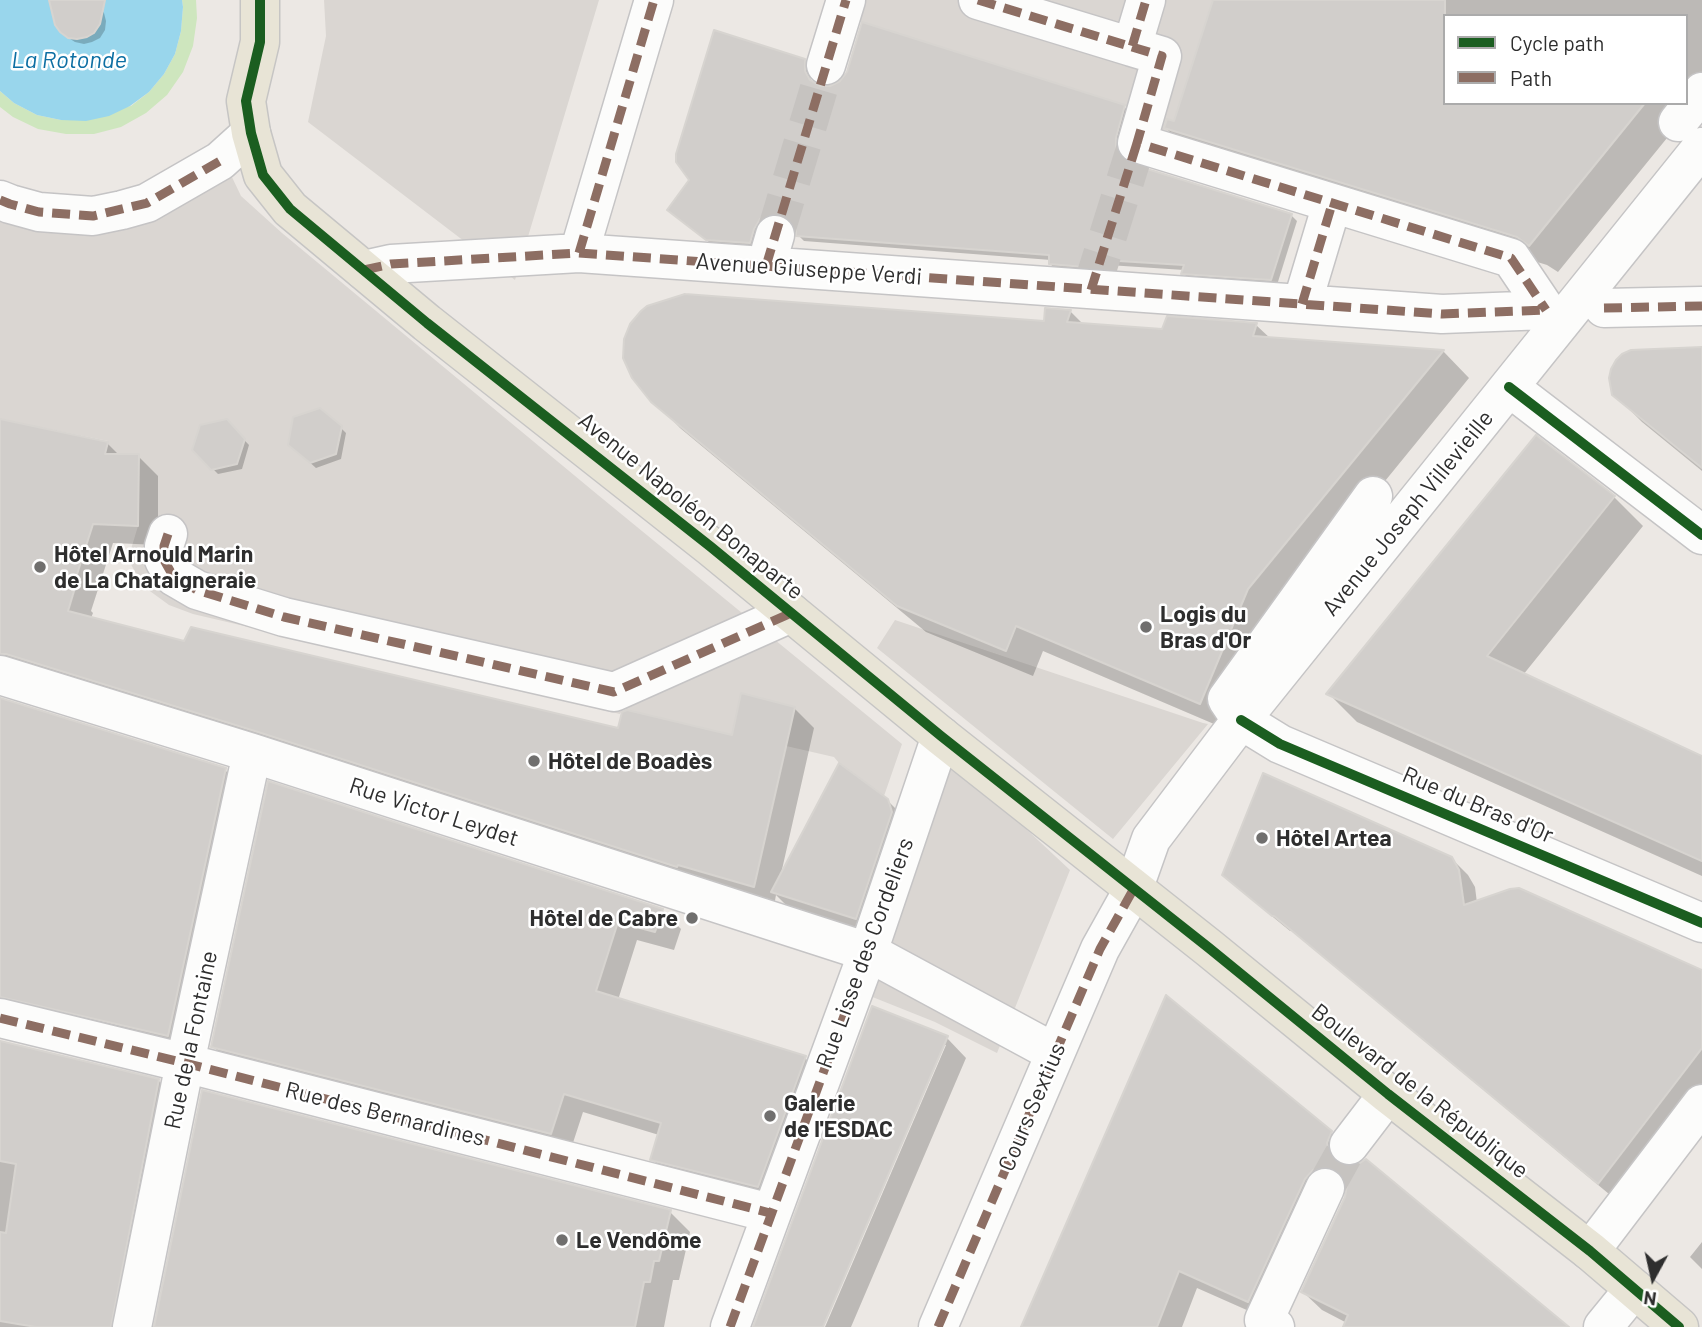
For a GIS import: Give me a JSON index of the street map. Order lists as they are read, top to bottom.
{
  "streets": {
    "main road": ["Avenue Napoléon Bonaparte", "Boulevard de la République"],
    "street": [
      "Avenue Giuseppe Verdi",
      "Avenue Joseph Villevieille",
      "Rue du Bras d'Or",
      "Rue Victor Leydet",
      "Rue Lisse des Cordeliers",
      "Rue de la Fontaine",
      "Cours Sextius",
      "Rue des Bernardines"
    ]
  },
  "crossings": [
    ["Avenue Giuseppe Verdi", "Avenue Napoléon Bonaparte"],
    ["Avenue Napoléon Bonaparte", "Avenue Joseph Villevieille"],
    ["Avenue Napoléon Bonaparte", "Rue Lisse des Cordeliers"],
    ["Avenue Napoléon Bonaparte", "Boulevard de la République"],
    ["Avenue Napoléon Bonaparte", "Cours Sextius"],
    ["Avenue Joseph Villevieille", "Rue du Bras d'Or"],
    ["Avenue Joseph Villevieille", "Boulevard de la République"],
    ["Avenue Joseph Villevieille", "Cours Sextius"],
    ["Rue Victor Leydet", "Rue Lisse des Cordeliers"],
    ["Rue Victor Leydet", "Rue de la Fontaine"],
    ["Rue Victor Leydet", "Cours Sextius"],
    ["Rue Lisse des Cordeliers", "Rue des Bernardines"],
    ["Rue de la Fontaine", "Rue des Bernardines"],
    ["Boulevard de la République", "Cours Sextius"]
  ],
  "water": ["La Rotonde"],
  "places": [
    "Hôtel Arnould Marin de La Chataigneraie",
    "Logis du Bras d'Or",
    "Hôtel de Boadès",
    "Hôtel Artea",
    "Hôtel de Cabre",
    "Galerie de l'ESDAC",
    "Le Vendôme"
  ],
  "legend": ["Cycle path", "Path"],
  "north": "bottom"
}
